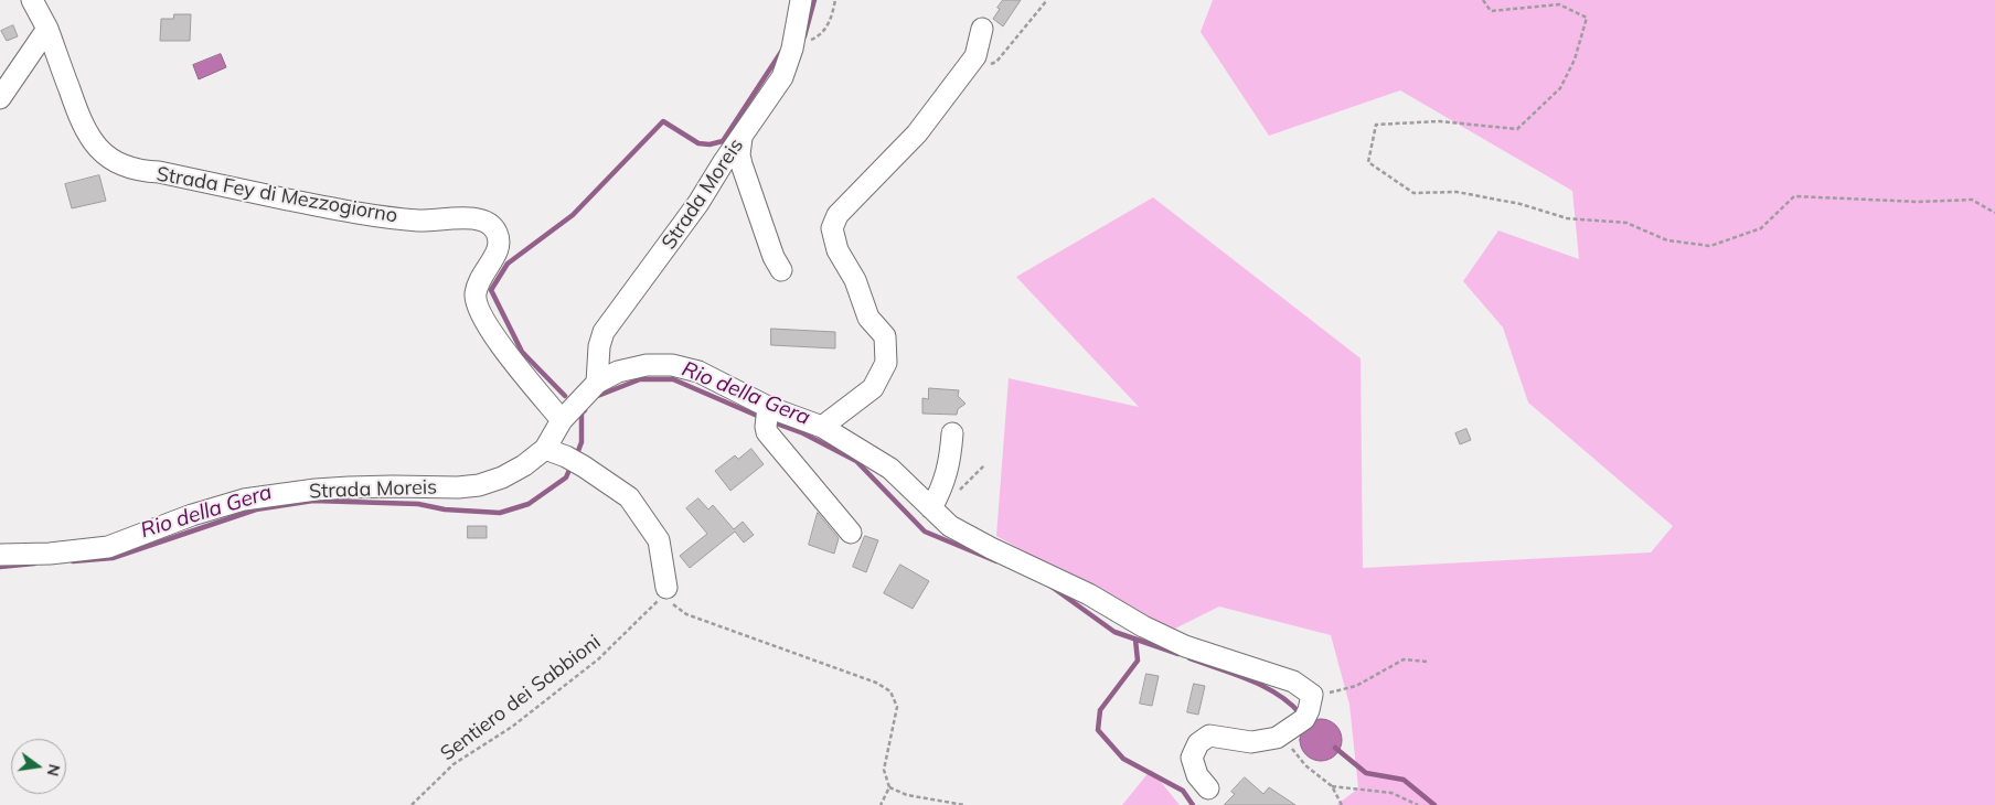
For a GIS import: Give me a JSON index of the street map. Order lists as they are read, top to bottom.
{
  "streets": {
    "street": ["Strada Moreis", "Strada Fey di Mezzogiorno"],
    "path": ["Sentiero dei Sabbioni"]
  },
  "water": ["Rio della Gera"],
  "north": "right"
}
